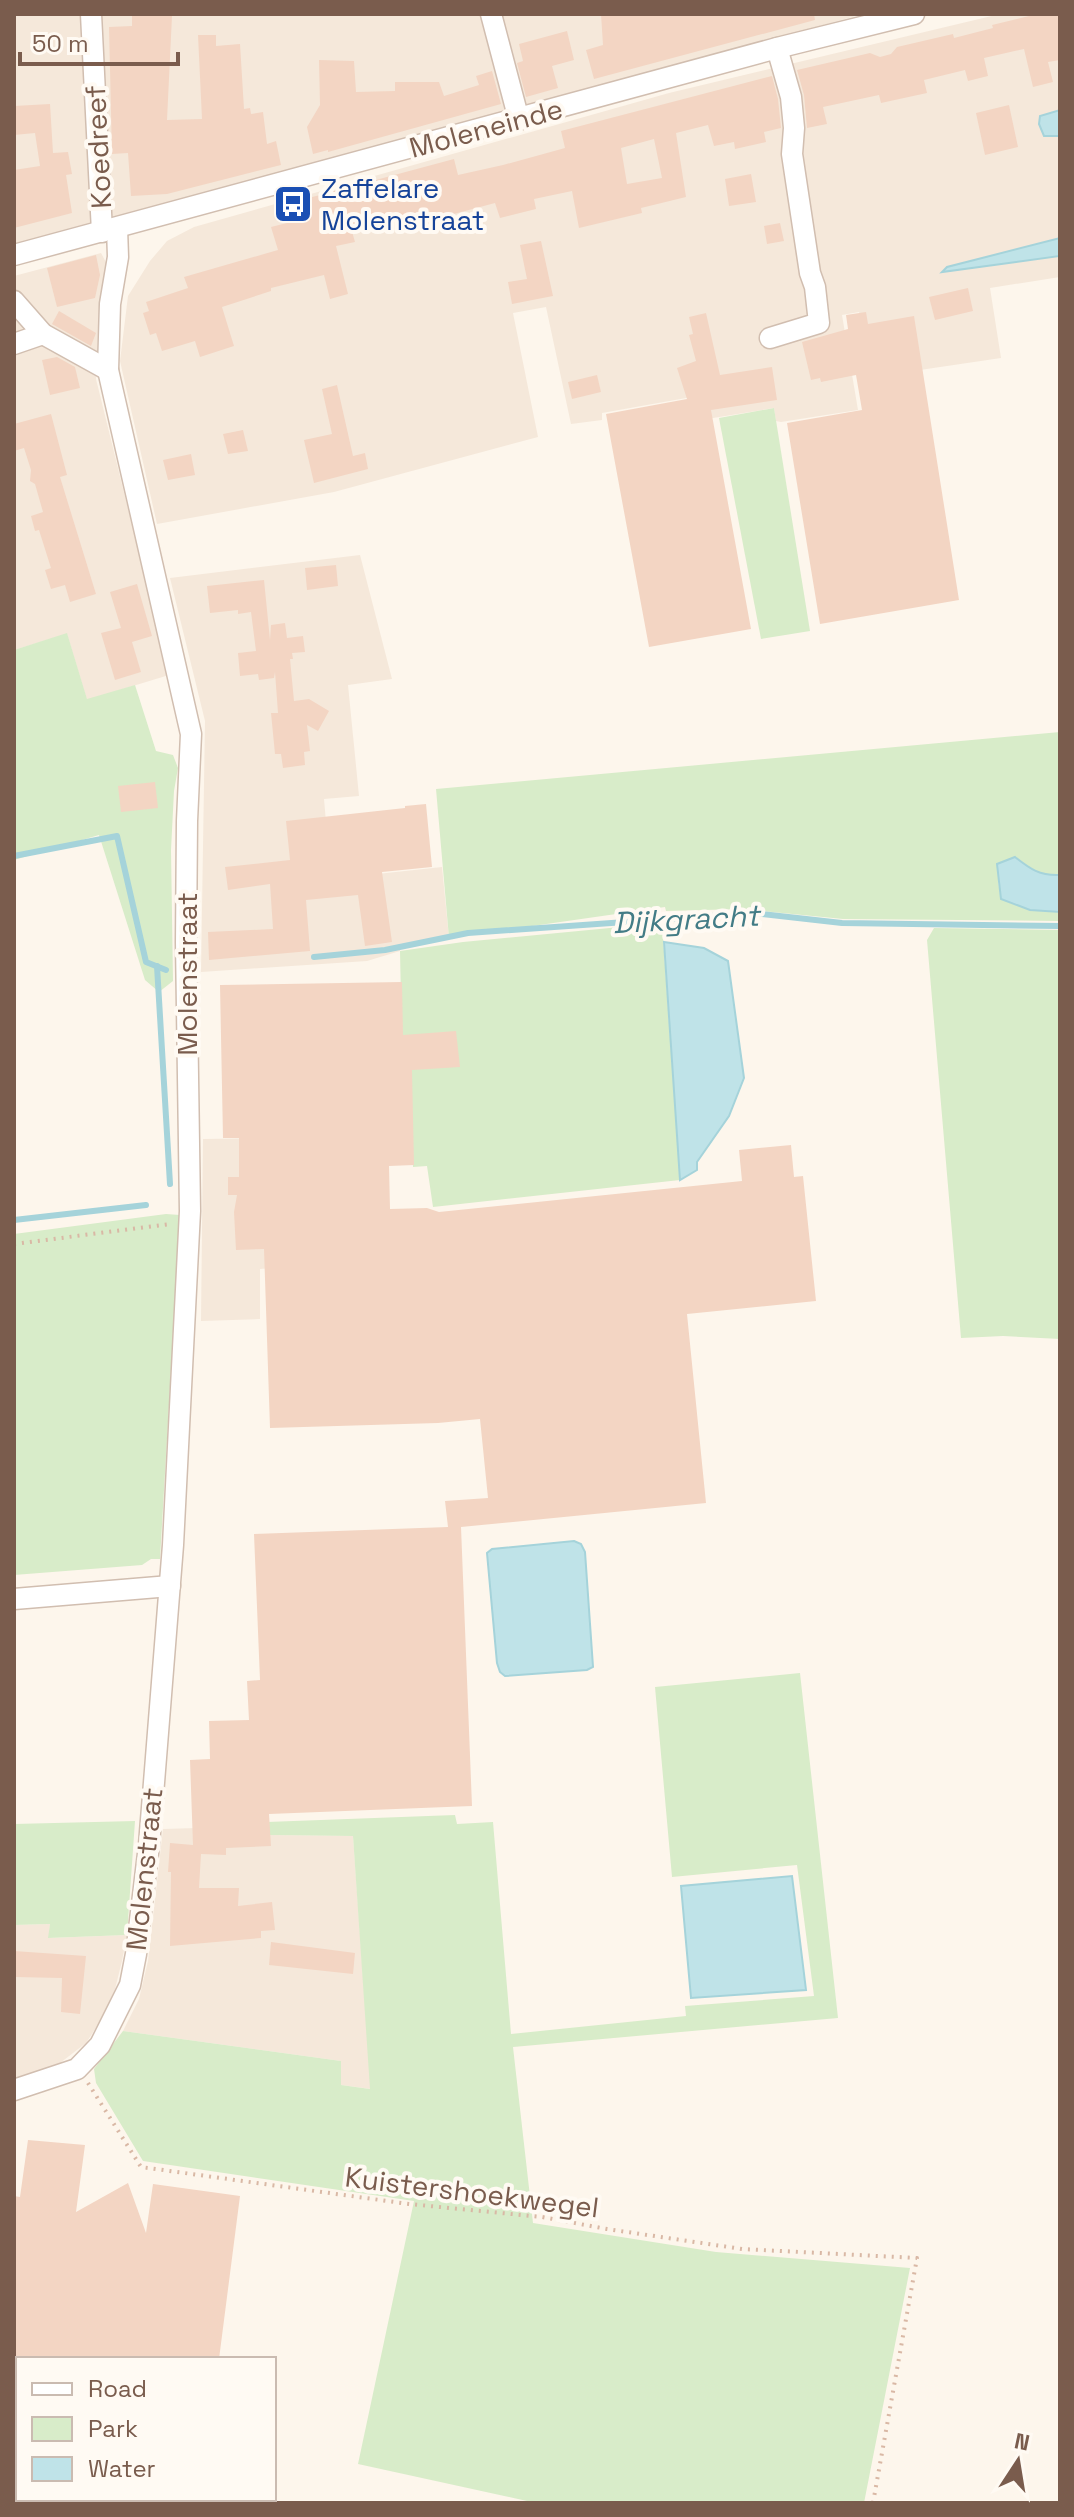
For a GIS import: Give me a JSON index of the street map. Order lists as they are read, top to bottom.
{
  "streets": {
    "street": ["Moleneinde", "Koedreef", "Molenstraat"],
    "path": ["Kuistershoekwegel"]
  },
  "crossings": [
    ["Moleneinde", "Koedreef"],
    ["Moleneinde", "Molenstraat"],
    ["Koedreef", "Molenstraat"],
    ["Molenstraat", "Kuistershoekwegel"]
  ],
  "water": ["Dijkgracht"],
  "places": {
    "bus stop": ["Zaffelare Molenstraat"]
  },
  "legend": ["Road", "Park", "Water"],
  "scale_bar": "50 m",
  "north": "top"
}
